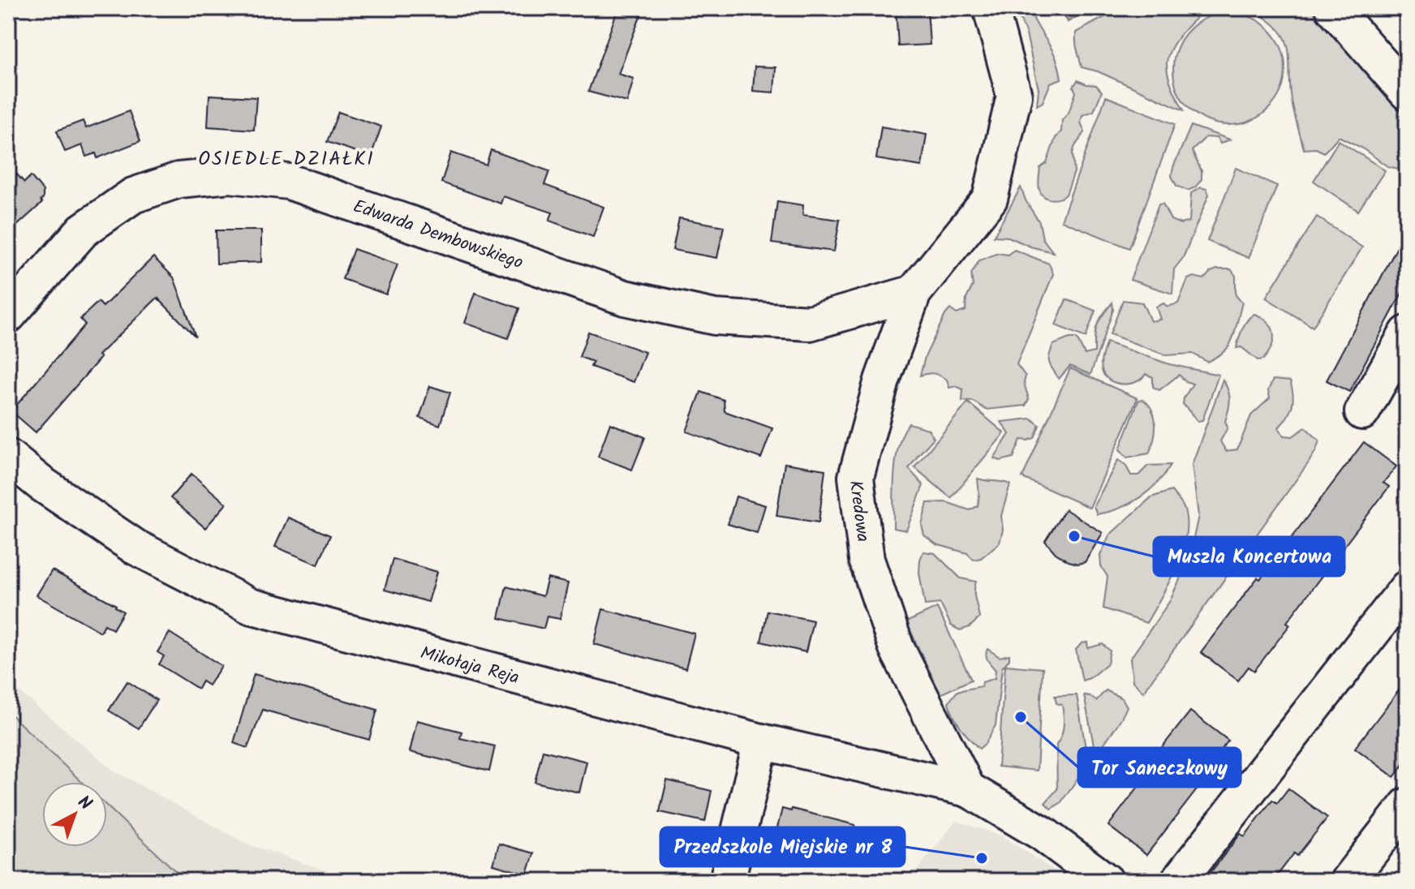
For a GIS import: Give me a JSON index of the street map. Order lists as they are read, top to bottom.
{
  "streets": {
    "street": ["Edwarda Dembowskiego", "Kredowa", "Mikołaja Reja"]
  },
  "crossings": [
    ["Edwarda Dembowskiego", "Kredowa"],
    ["Kredowa", "Mikołaja Reja"]
  ],
  "districts": ["OSIEDLE DZIAŁKI"],
  "places": ["Muszla Koncertowa", "Tor Saneczkowy", "Przedszkole Miejskie nr 8"],
  "north": "top right"
}
